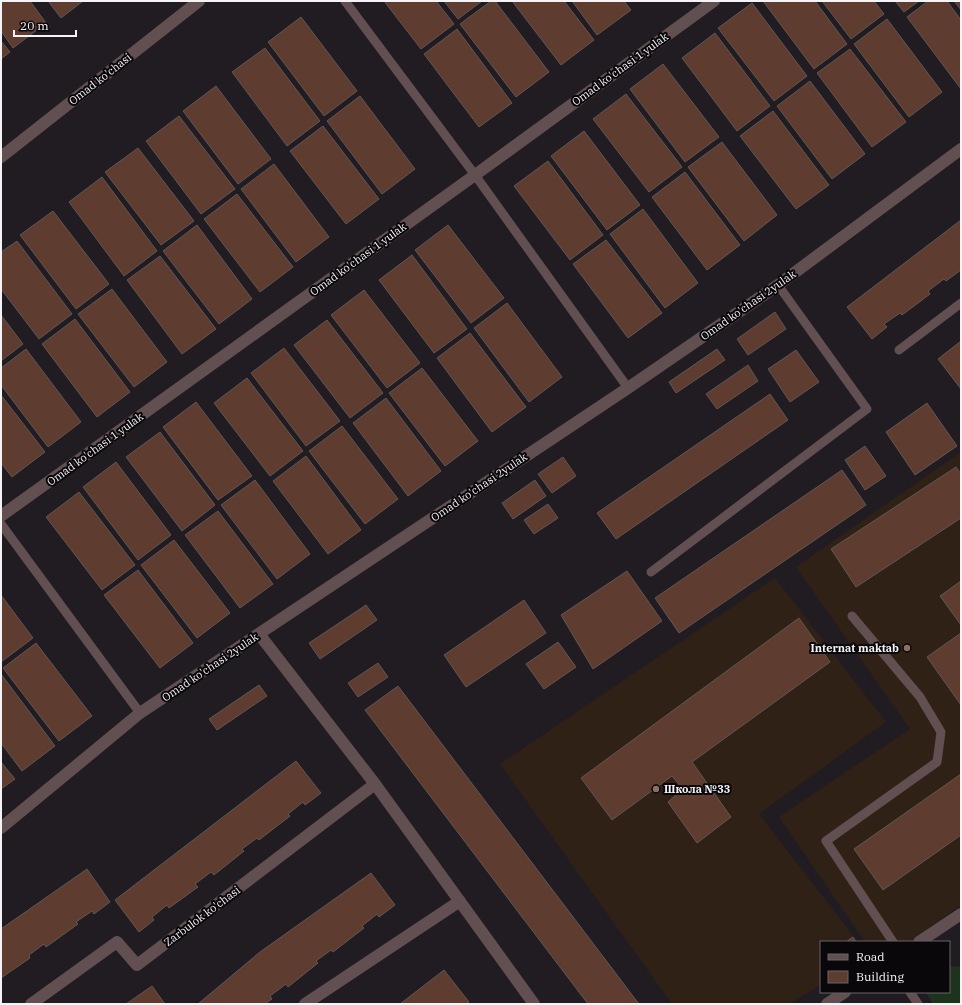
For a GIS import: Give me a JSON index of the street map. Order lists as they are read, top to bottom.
{
  "streets": {
    "street": [
      "Omad ko'chasi 1 yulak",
      "Omad ko'chasi",
      "Omad ko'chasi 2yulak",
      "Zarbulok ko'chasi"
    ]
  },
  "places": ["Internat maktab", "Школа №33"],
  "legend": ["Road", "Building"],
  "scale_bar": "20 m"
}
